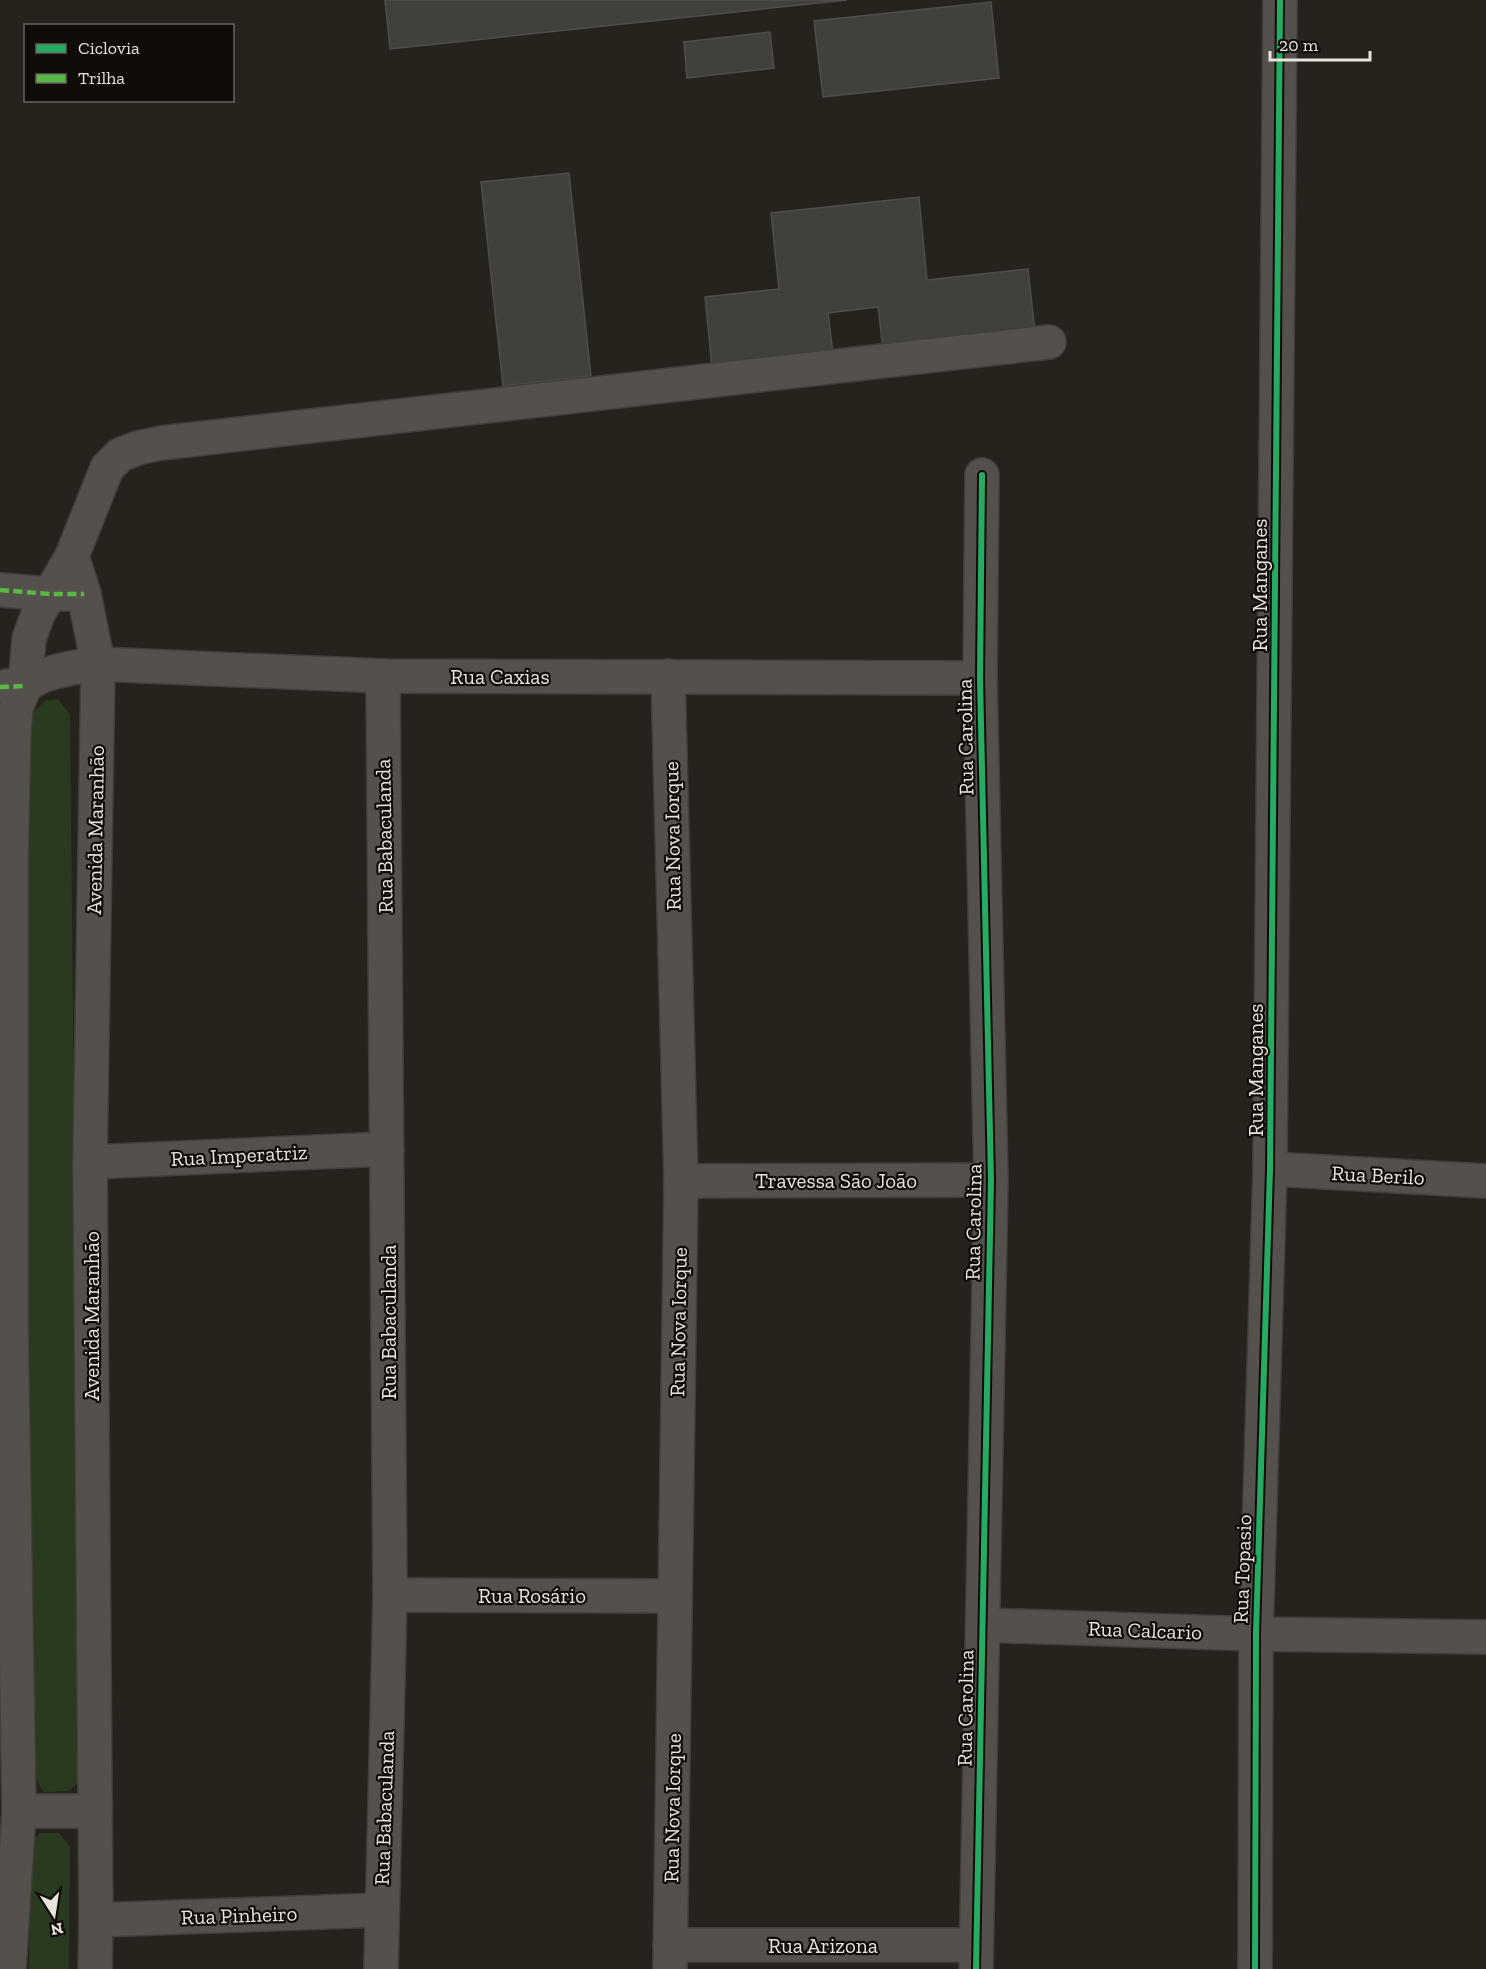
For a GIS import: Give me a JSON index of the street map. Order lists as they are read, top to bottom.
{
  "streets": {
    "street": [
      "Rua Manganes",
      "Rua Caxias",
      "Rua Carolina",
      "Avenida Maranhão",
      "Rua Babaculanda",
      "Rua Nova Iorque",
      "Rua Imperatriz",
      "Rua Berilo",
      "Travessa São João",
      "Rua Topasio",
      "Rua Rosário",
      "Rua Calcario",
      "Rua Pinheiro",
      "Rua Arizona"
    ]
  },
  "crossings": [
    ["Rua Manganes", "Rua Berilo"],
    ["Rua Manganes", "Rua Topasio"],
    ["Rua Caxias", "Rua Carolina"],
    ["Rua Caxias", "Avenida Maranhão"],
    ["Rua Caxias", "Rua Babaculanda"],
    ["Rua Caxias", "Rua Nova Iorque"],
    ["Rua Carolina", "Travessa São João"],
    ["Rua Carolina", "Rua Calcario"],
    ["Rua Carolina", "Rua Arizona"],
    ["Avenida Maranhão", "Rua Imperatriz"],
    ["Avenida Maranhão", "Rua Pinheiro"],
    ["Rua Babaculanda", "Rua Imperatriz"],
    ["Rua Babaculanda", "Rua Rosário"],
    ["Rua Babaculanda", "Rua Pinheiro"],
    ["Rua Nova Iorque", "Travessa São João"],
    ["Rua Nova Iorque", "Rua Rosário"],
    ["Rua Nova Iorque", "Rua Arizona"],
    ["Rua Berilo", "Rua Topasio"],
    ["Rua Topasio", "Rua Calcario"]
  ],
  "legend": ["Ciclovia", "Trilha"],
  "scale_bar": "20 m",
  "north": "bottom"
}
